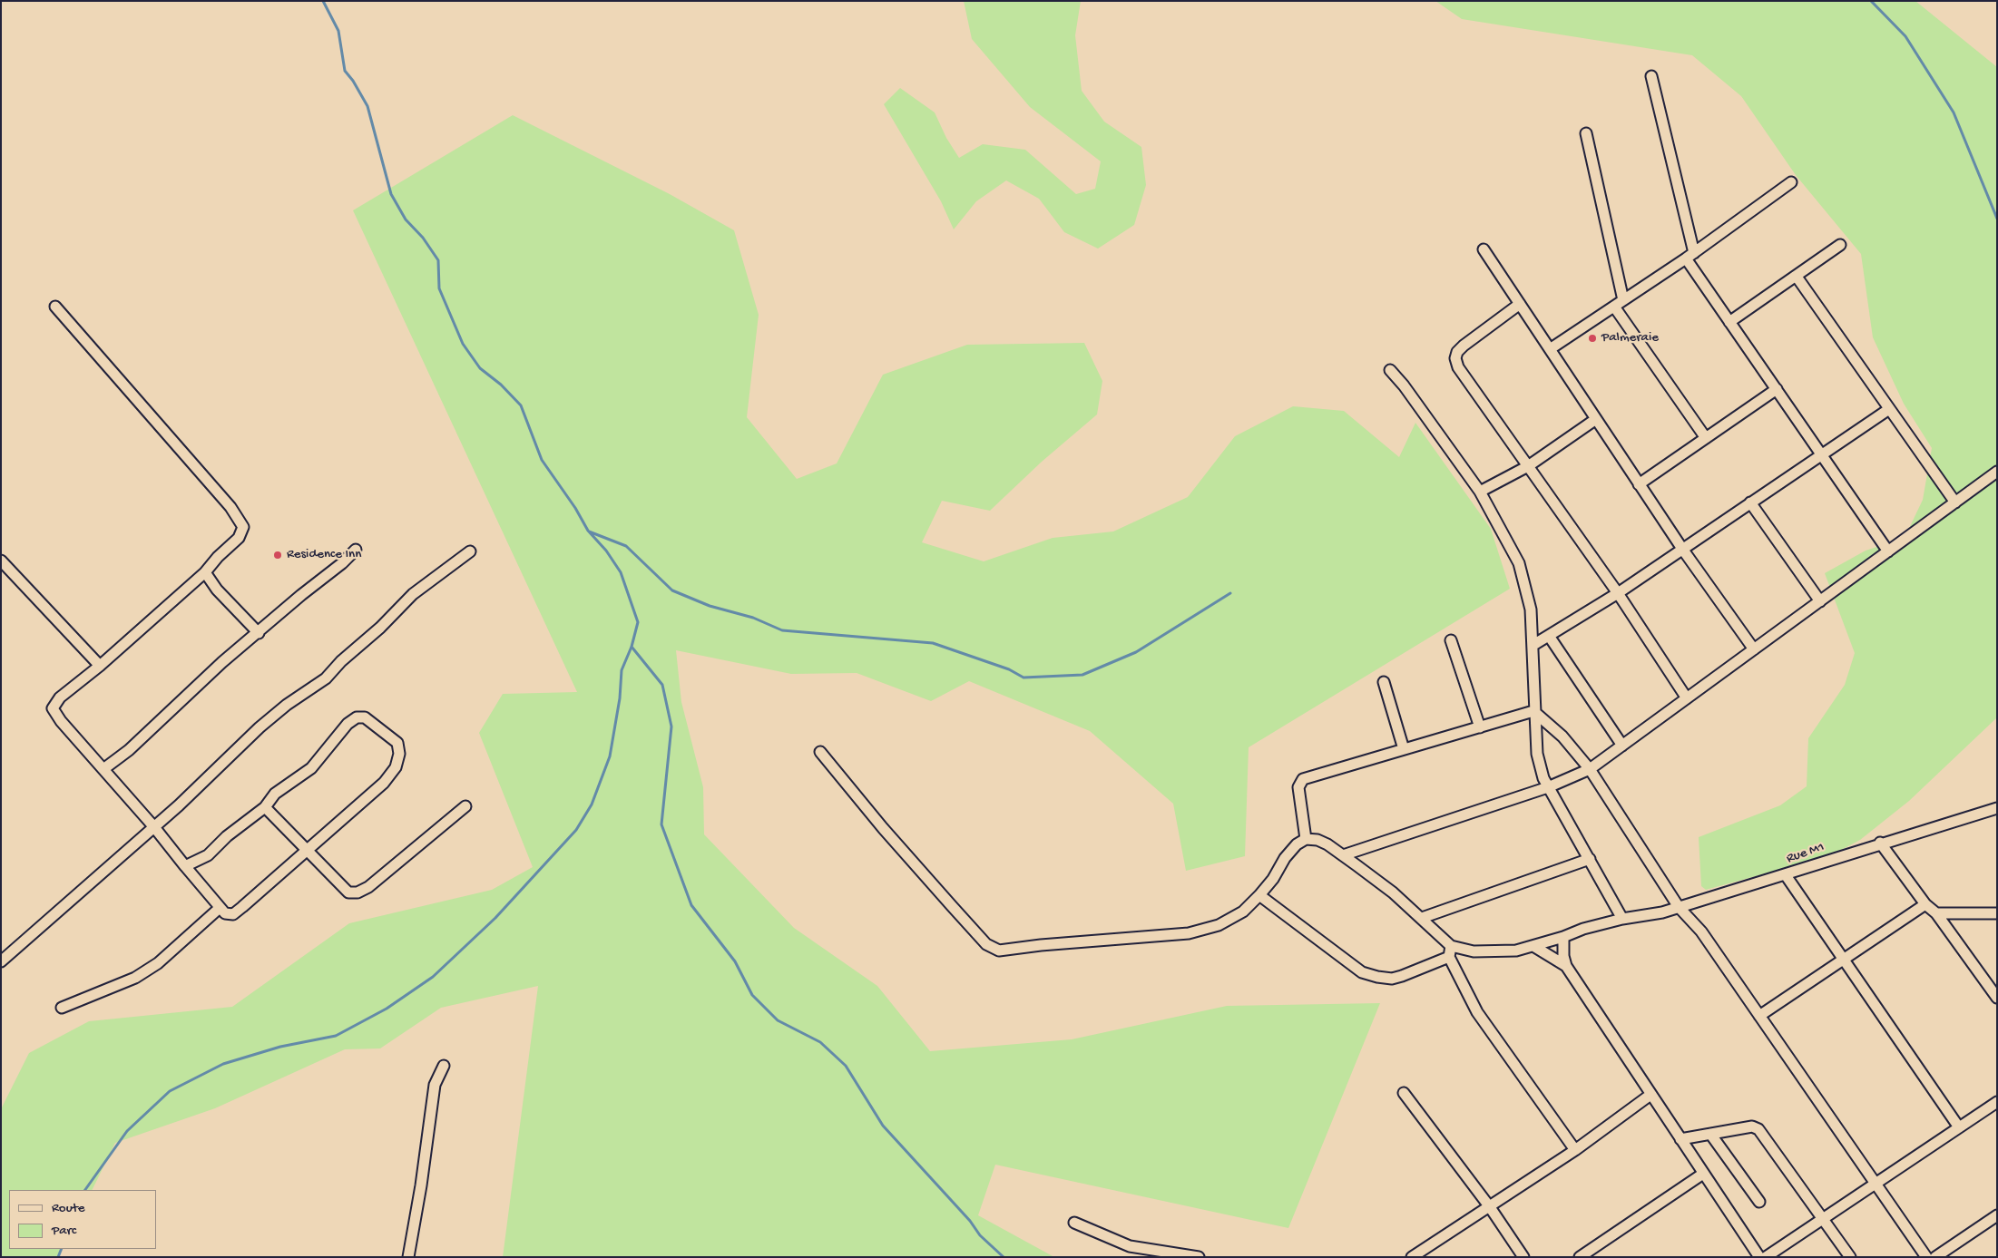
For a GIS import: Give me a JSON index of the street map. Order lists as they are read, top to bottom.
{
  "streets": {
    "street": ["Rue M1"]
  },
  "places": ["Palmeraie", "Residence Inn"],
  "legend": ["Route", "Parc"]
}
